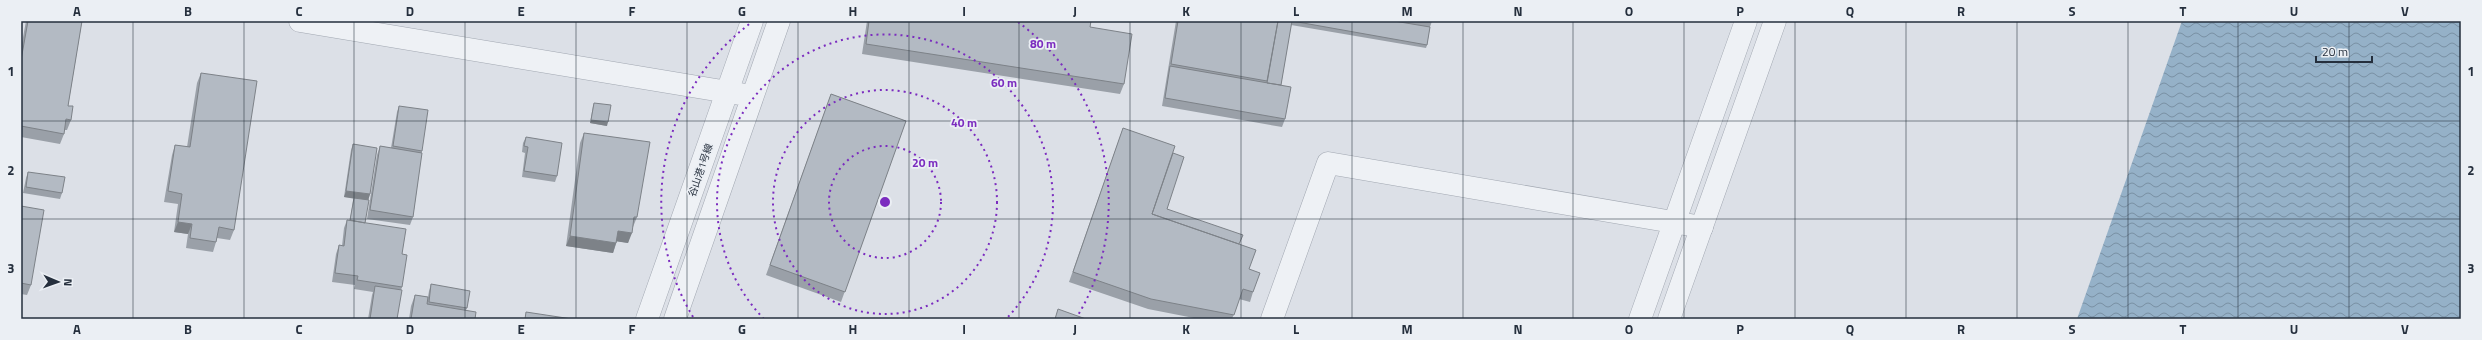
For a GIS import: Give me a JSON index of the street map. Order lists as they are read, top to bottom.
{
  "streets": {
    "street": ["谷山港1号線"]
  },
  "scale_bar": "20 m",
  "north": "right",
  "grid": {
    "columns": [
      "A",
      "B",
      "C",
      "D",
      "E",
      "F",
      "G",
      "H",
      "I",
      "J",
      "K",
      "L",
      "M",
      "N",
      "O",
      "P",
      "Q",
      "R",
      "S",
      "T",
      "U",
      "V"
    ],
    "rows": ["1", "2", "3"]
  },
  "rings": [
    "80 m",
    "60 m",
    "40 m",
    "20 m"
  ]
}
